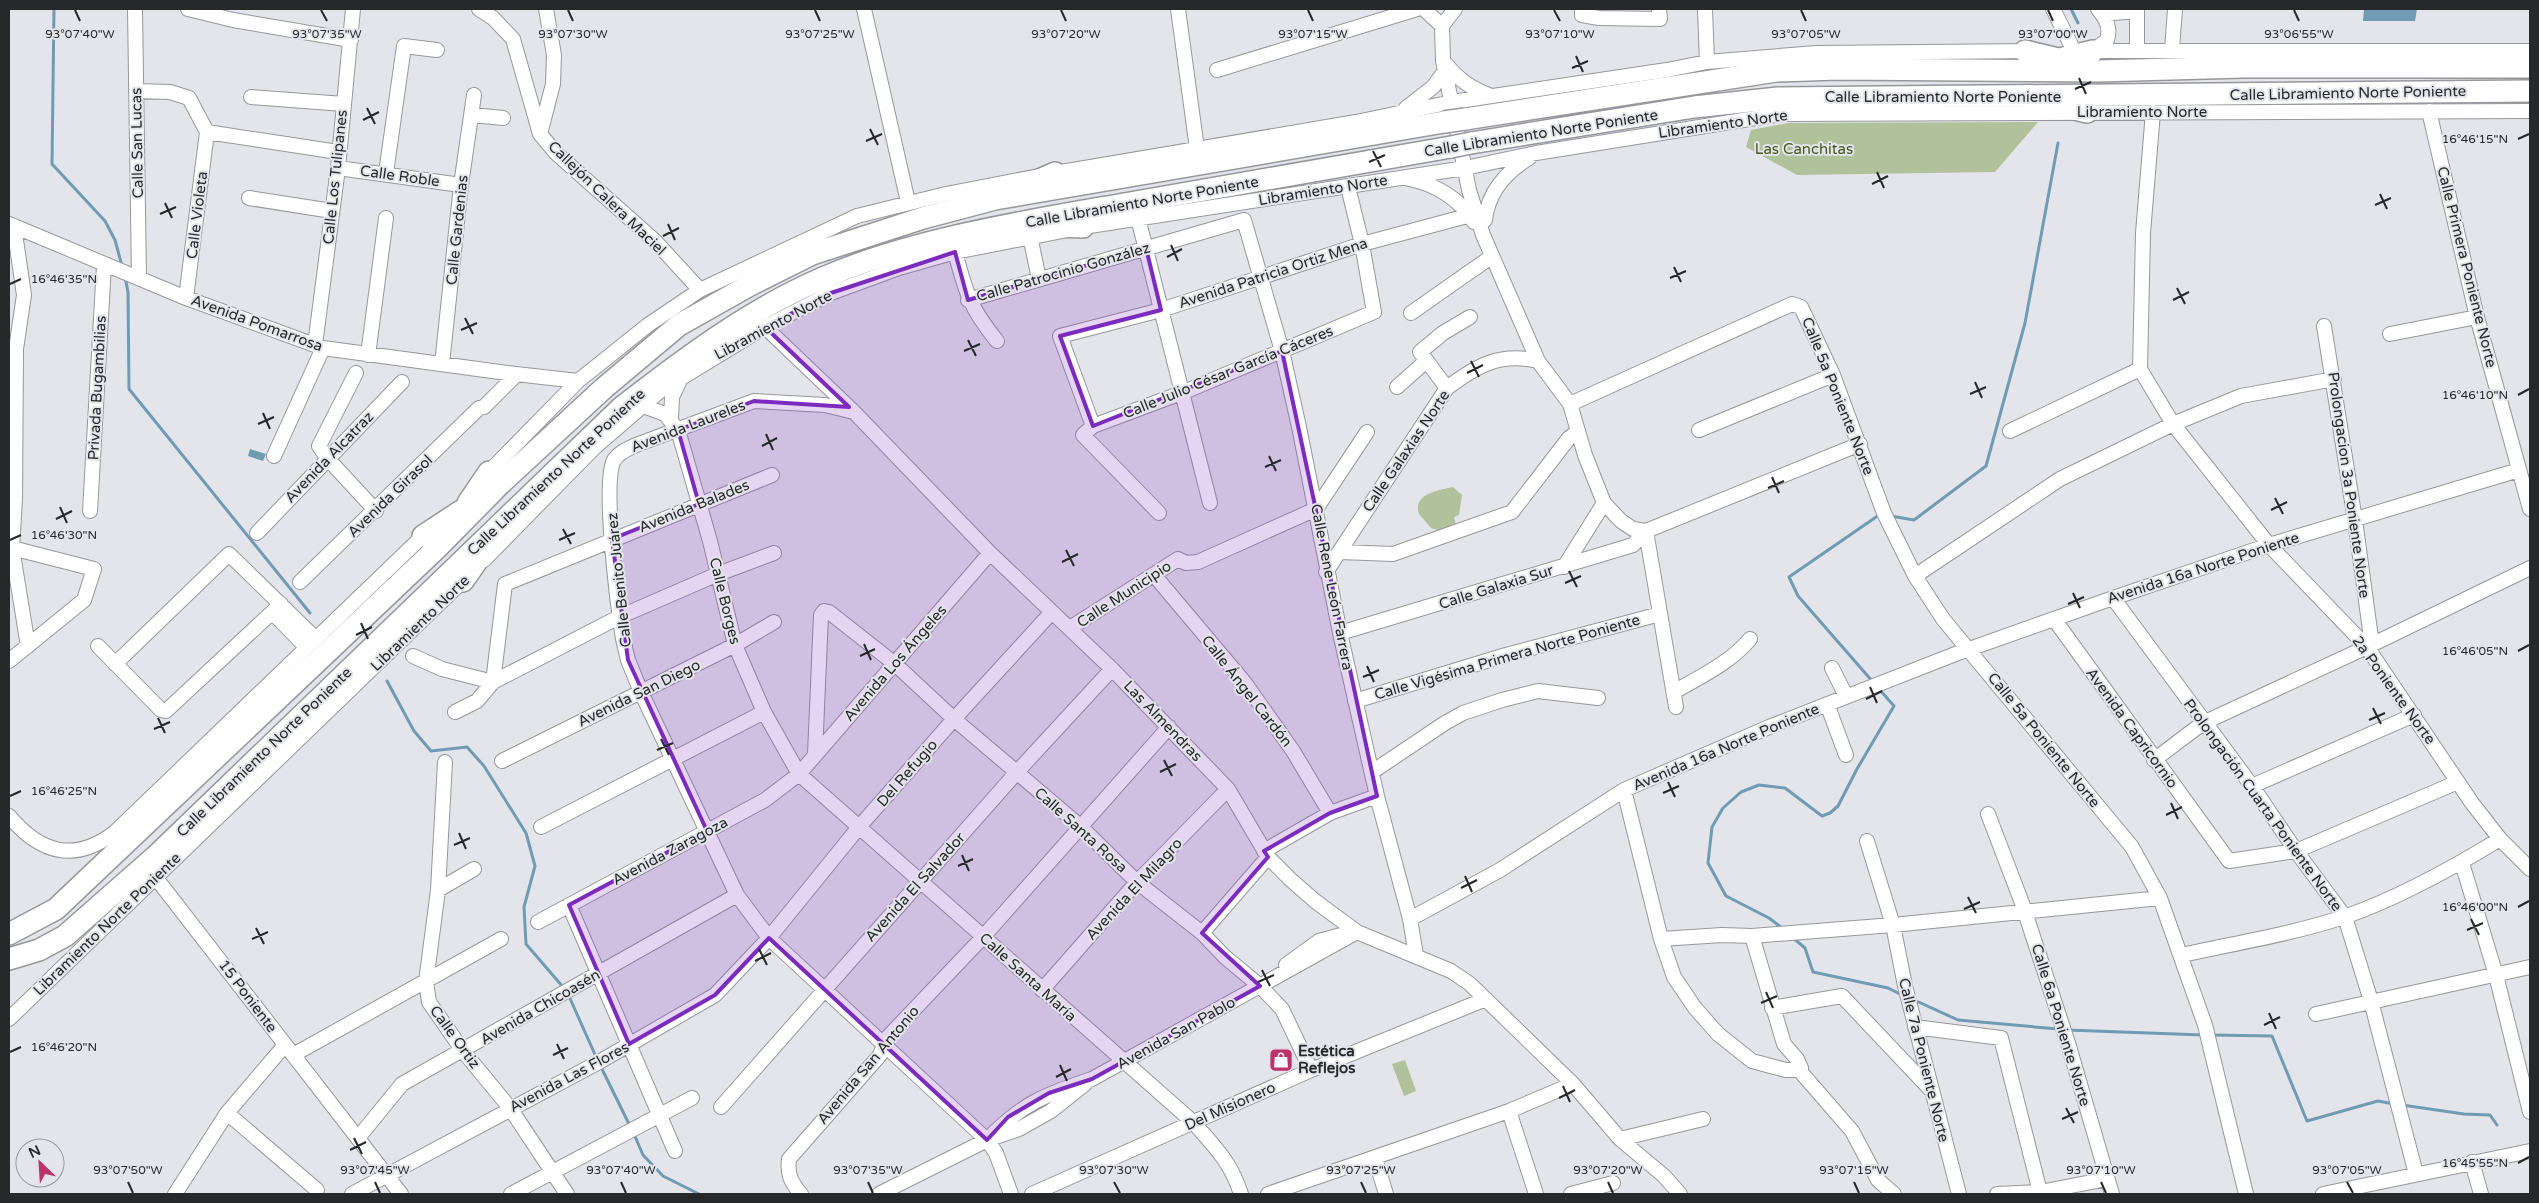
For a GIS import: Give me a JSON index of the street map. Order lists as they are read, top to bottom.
{
  "streets": {
    "highway": ["Calle Libramiento Norte Poniente"],
    "street": [
      "Libramiento Norte",
      "Calle San Lucas",
      "Calle Roble",
      "Calle Los Tulipanes",
      "Callejón Calera Maciel",
      "Calle Violeta",
      "Calle Gardenias",
      "Calle Primera Poniente Norte",
      "Calle Patrocinio González",
      "Avenida Patricia Ortiz Mena",
      "Avenida Pomarrosa",
      "Calle Julio César García Cáceres",
      "Privada Bugambilias",
      "Calle 5a Poniente Norte",
      "Avenida Laureles",
      "Calle Galaxias Norte",
      "Avenida Alcatraz",
      "Prolongacion 3a Poniente Norte",
      "Avenida Girasol",
      "Avenida Balades",
      "Avenida 16a Norte Poniente",
      "Calle Benito Juárez",
      "Calle Rene León Farrera",
      "Calle Galaxia Sur",
      "Calle Municipio",
      "Calle Borges",
      "Calle Vigésima Primera Norte Poniente",
      "Avenida Los Ángeles",
      "2a Poniente Norte",
      "Calle Ángel Cardón",
      "Avenida San Diego",
      "Las Almendras",
      "Avenida Capricornio",
      "Del Refugio",
      "Prolongación Cuarta Poniente Norte",
      "Calle Santa Rosa",
      "Avenida Zaragoza",
      "Avenida El Salvador",
      "Avenida El Milagro",
      "Libramiento Norte Poniente",
      "Calle Santa María",
      "15 Poniente",
      "Avenida Chicoasén",
      "Calle 6a Poniente Norte",
      "Avenida San Pablo",
      "Calle Ortiz",
      "Calle 7a Poniente Norte",
      "Avenida San Antonio",
      "Avenida Las Flores",
      "Del Misionero"
    ]
  },
  "crossings": [
    ["Calle Libramiento Norte Poniente", "Libramiento Norte"],
    ["Libramiento Norte", "Calle Primera Poniente Norte"],
    ["Libramiento Norte", "Calle Borges"],
    ["Libramiento Norte", "Las Almendras"],
    ["Libramiento Norte", "Libramiento Norte Poniente"],
    ["Calle San Lucas", "Avenida Pomarrosa"],
    ["Calle Roble", "Calle Los Tulipanes"],
    ["Calle Roble", "Calle Gardenias"],
    ["Calle Los Tulipanes", "Avenida Pomarrosa"],
    ["Calle Violeta", "Avenida Pomarrosa"],
    ["Calle Gardenias", "Avenida Pomarrosa"],
    ["Calle Primera Poniente Norte", "Avenida 16a Norte Poniente"],
    ["Calle Patrocinio González", "Calle Rene León Farrera"],
    ["Avenida Patricia Ortiz Mena", "Calle Julio César García Cáceres"],
    ["Avenida Patricia Ortiz Mena", "Calle Rene León Farrera"],
    ["Avenida Pomarrosa", "Privada Bugambilias"],
    ["Avenida Pomarrosa", "Avenida Girasol"],
    ["Calle Julio César García Cáceres", "Calle Rene León Farrera"],
    ["Calle 5a Poniente Norte", "Avenida 16a Norte Poniente"],
    ["Calle 5a Poniente Norte", "Calle Galaxia Sur"],
    ["Avenida Laureles", "Calle Benito Juárez"],
    ["Avenida Laureles", "Calle Borges"],
    ["Avenida Laureles", "Las Almendras"],
    ["Calle Galaxias Norte", "Calle Rene León Farrera"],
    ["Prolongacion 3a Poniente Norte", "Avenida 16a Norte Poniente"],
    ["Prolongacion 3a Poniente Norte", "2a Poniente Norte"],
    ["Avenida Balades", "Calle Benito Juárez"],
    ["Avenida Balades", "Calle Borges"],
    ["Avenida 16a Norte Poniente", "Calle Rene León Farrera"],
    ["Avenida 16a Norte Poniente", "2a Poniente Norte"],
    ["Avenida 16a Norte Poniente", "Avenida Capricornio"],
    ["Avenida 16a Norte Poniente", "Prolongación Cuarta Poniente Norte"],
    ["Calle Benito Juárez", "Avenida San Diego"],
    ["Calle Benito Juárez", "Del Refugio"],
    ["Calle Benito Juárez", "Avenida Zaragoza"],
    ["Calle Benito Juárez", "Avenida El Salvador"],
    ["Calle Benito Juárez", "Avenida Chicoasén"],
    ["Calle Benito Juárez", "Avenida San Pablo"],
    ["Calle Benito Juárez", "Avenida San Antonio"],
    ["Calle Benito Juárez", "Avenida Las Flores"],
    ["Calle Rene León Farrera", "Calle Galaxia Sur"],
    ["Calle Rene León Farrera", "Calle Municipio"],
    ["Calle Rene León Farrera", "Calle Vigésima Primera Norte Poniente"],
    ["Calle Rene León Farrera", "Las Almendras"],
    ["Calle Municipio", "Calle Ángel Cardón"],
    ["Calle Municipio", "Las Almendras"],
    ["Calle Borges", "Avenida Los Ángeles"],
    ["Calle Borges", "Avenida San Diego"],
    ["Calle Borges", "Avenida Zaragoza"],
    ["Calle Borges", "Calle Santa María"],
    ["Avenida Los Ángeles", "Las Almendras"],
    ["Avenida Los Ángeles", "Calle Santa Rosa"],
    ["Avenida Los Ángeles", "Avenida Zaragoza"],
    ["Avenida Los Ángeles", "Calle Santa María"],
    ["Las Almendras", "Del Refugio"],
    ["Las Almendras", "Avenida El Salvador"],
    ["Las Almendras", "Avenida El Milagro"],
    ["Las Almendras", "Avenida San Pablo"],
    ["Las Almendras", "Avenida San Antonio"],
    ["Las Almendras", "Del Misionero"],
    ["Avenida Capricornio", "Prolongación Cuarta Poniente Norte"],
    ["Del Refugio", "Calle Santa Rosa"],
    ["Del Refugio", "Calle Santa María"],
    ["Del Refugio", "Avenida Las Flores"],
    ["Calle Santa Rosa", "Avenida El Salvador"],
    ["Calle Santa Rosa", "Avenida El Milagro"],
    ["Calle Santa Rosa", "Avenida San Pablo"],
    ["Calle Santa Rosa", "Avenida San Antonio"],
    ["Calle Santa Rosa", "Del Misionero"],
    ["Avenida Zaragoza", "Calle Santa María"],
    ["Avenida El Salvador", "Calle Santa María"],
    ["Avenida El Milagro", "Calle Santa María"],
    ["Libramiento Norte Poniente", "15 Poniente"],
    ["Calle Santa María", "Avenida San Pablo"],
    ["Calle Santa María", "Avenida San Antonio"],
    ["Calle Santa María", "Del Misionero"],
    ["Avenida Chicoasén", "Calle Ortiz"],
    ["Calle Ortiz", "Avenida Las Flores"]
  ],
  "parks": ["Las Canchitas"],
  "places": {
    "shop": ["Estética Reflejos"]
  },
  "north": "top left",
  "coordinates": [
    "93°07'10\"W",
    "93°07'05\"W",
    "93°07'00\"W",
    "93°06'55\"W",
    "93°07'40\"W",
    "93°07'35\"W",
    "93°07'30\"W",
    "93°07'25\"W",
    "93°07'20\"W",
    "93°07'15\"W",
    "16°46'15\"N",
    "16°46'35\"N",
    "16°46'10\"N",
    "16°46'30\"N",
    "16°46'05\"N",
    "16°46'25\"N",
    "16°46'00\"N",
    "16°46'20\"N",
    "16°45'55\"N",
    "93°07'50\"W",
    "93°07'45\"W"
  ]
}
